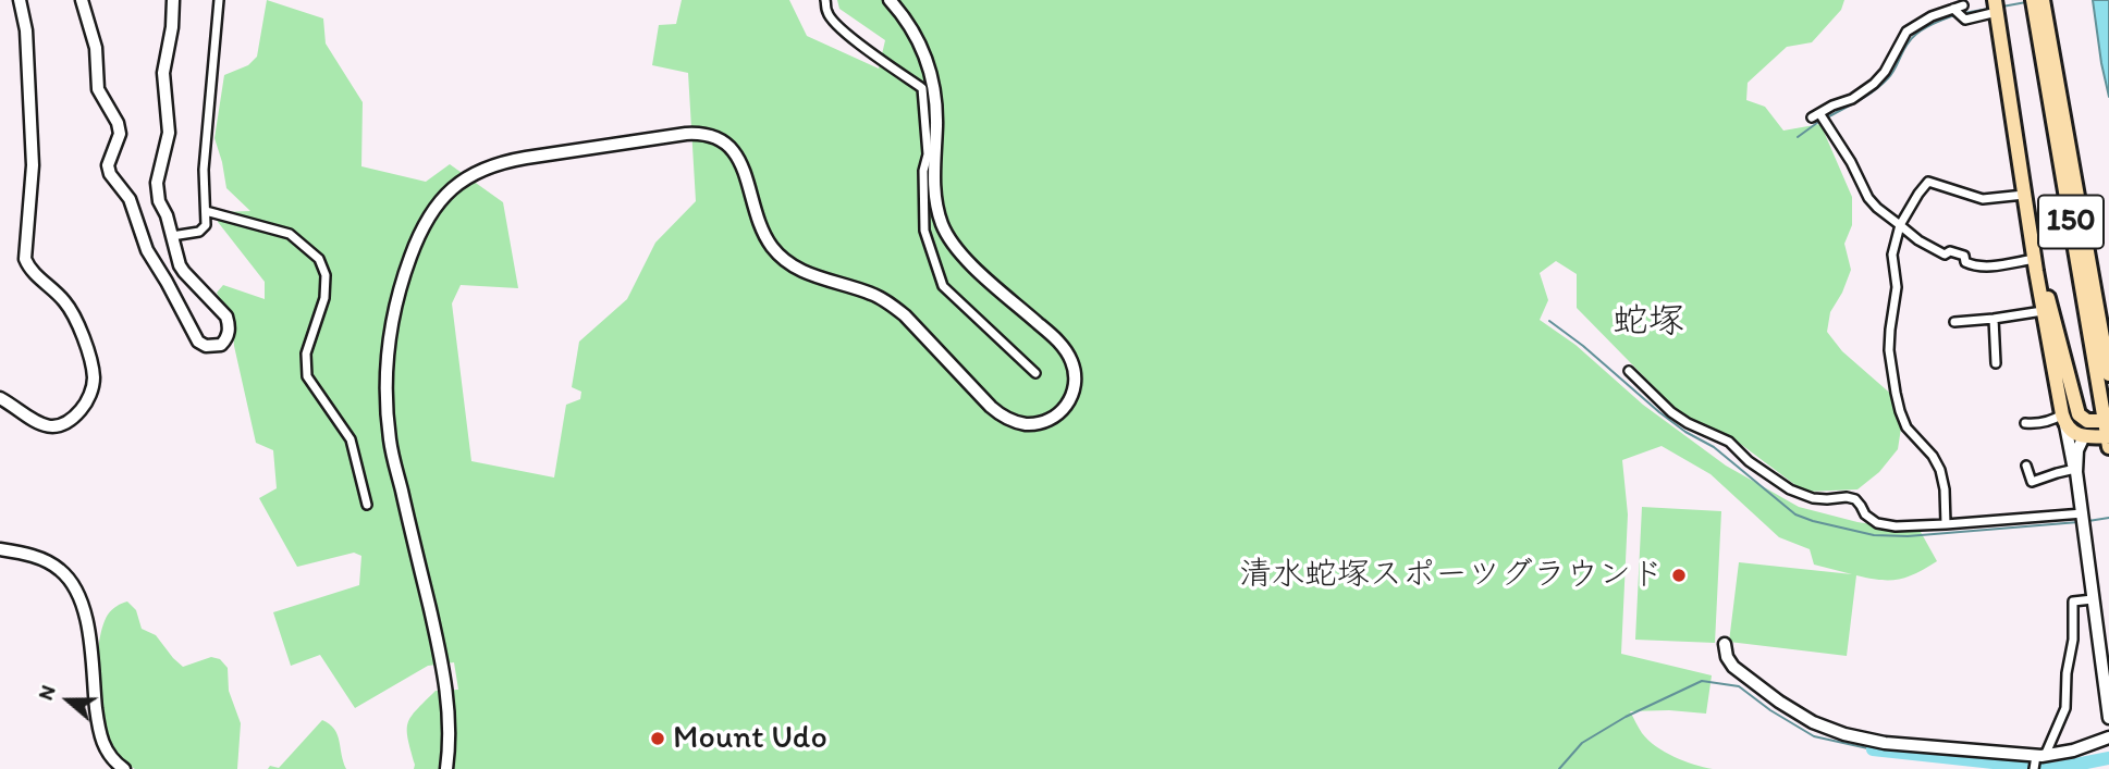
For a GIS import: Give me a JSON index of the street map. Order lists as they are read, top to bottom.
{
  "streets": {
    "highway": ["150"]
  },
  "districts": ["蛇塚"],
  "places": ["清水蛇塚スポーツグラウンド", "Mount Udo"],
  "north": "left"
}
